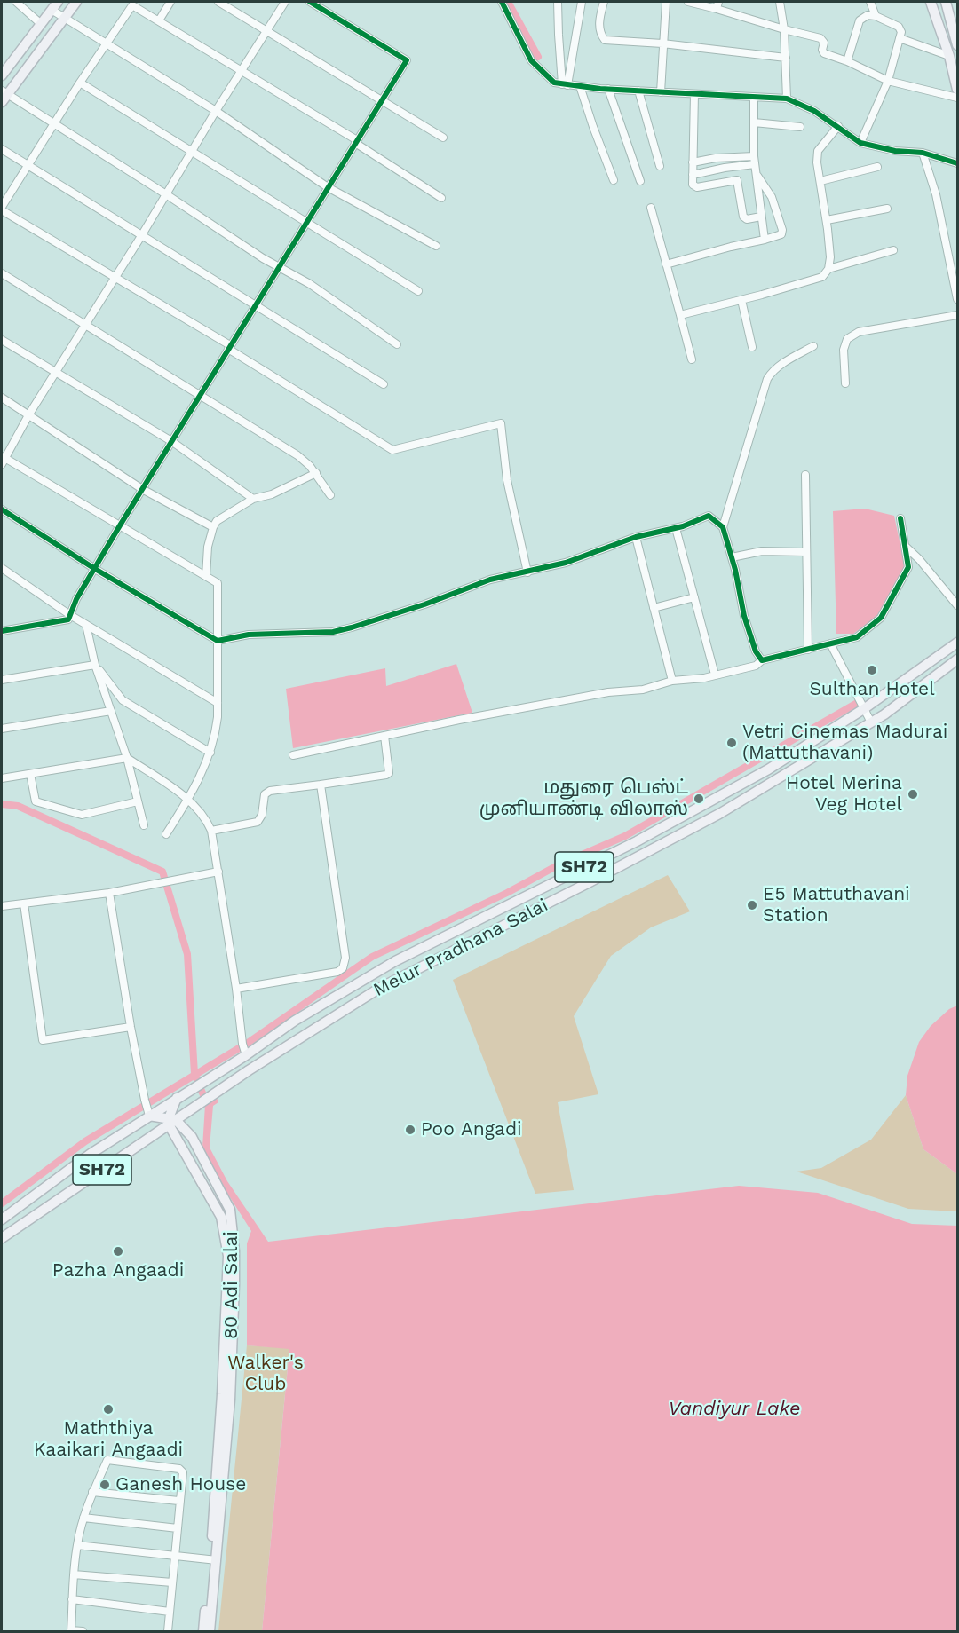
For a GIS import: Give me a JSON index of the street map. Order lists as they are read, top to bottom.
{
  "streets": {
    "main road": ["SH72", "Melur Pradhana Salai", "80 Adi Salai"]
  },
  "crossings": [
    ["Melur Pradhana Salai", "80 Adi Salai"]
  ],
  "water": ["Vandiyur Lake"],
  "parks": ["Walker's Club"],
  "places": [
    "Sulthan Hotel",
    "Vetri Cinemas Madurai (Mattuthavani)",
    "Hotel Merina Veg Hotel",
    "மதுரை பெஸ்ட் முனியாண்டி விலாஸ்",
    "E5 Mattuthavani Station",
    "Poo Angadi",
    "Pazha Angaadi",
    "Maththiya Kaaikari Angaadi",
    "Ganesh House"
  ]
}
